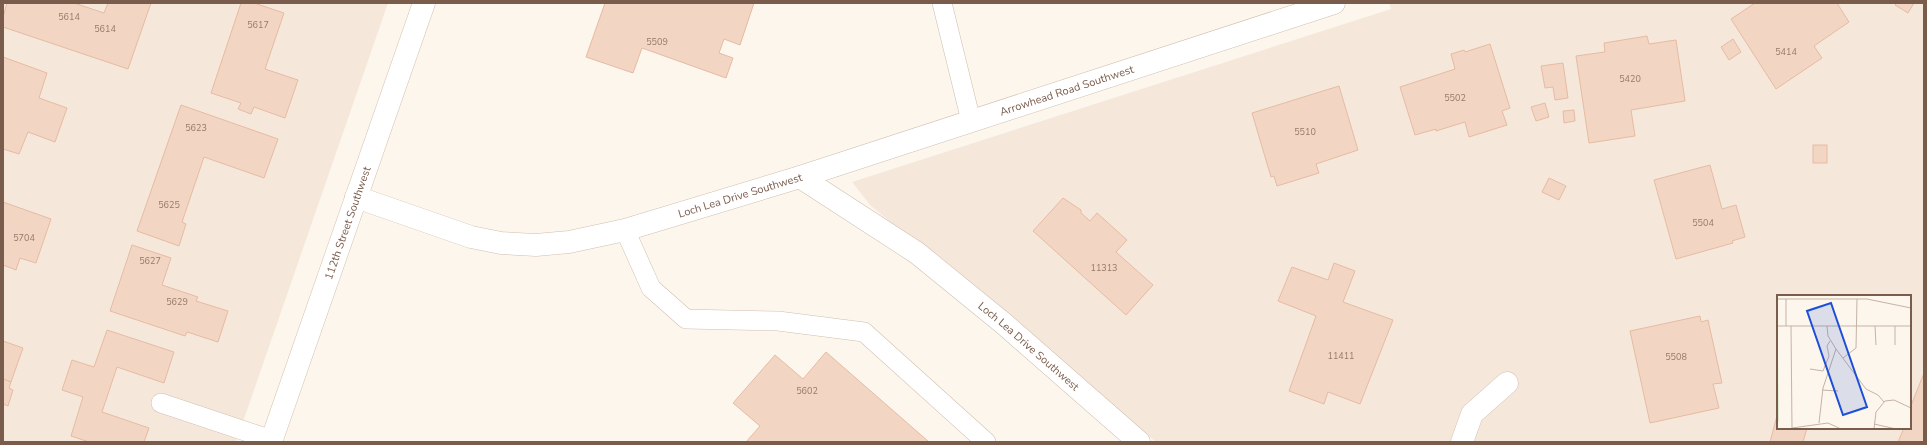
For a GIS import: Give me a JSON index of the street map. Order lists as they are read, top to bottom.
{
  "streets": {
    "street": ["Arrowhead Road Southwest", "Loch Lea Drive Southwest", "112th Street Southwest"]
  },
  "crossings": [
    ["Arrowhead Road Southwest", "Loch Lea Drive Southwest"],
    ["Loch Lea Drive Southwest", "112th Street Southwest"]
  ],
  "house_numbers": [
    "5614",
    "5617",
    "5614",
    "5509",
    "5414",
    "5420",
    "5502",
    "5623",
    "5510",
    "5625",
    "5504",
    "5704",
    "5627",
    "11313",
    "5629",
    "11411",
    "5508",
    "5602"
  ]
}
